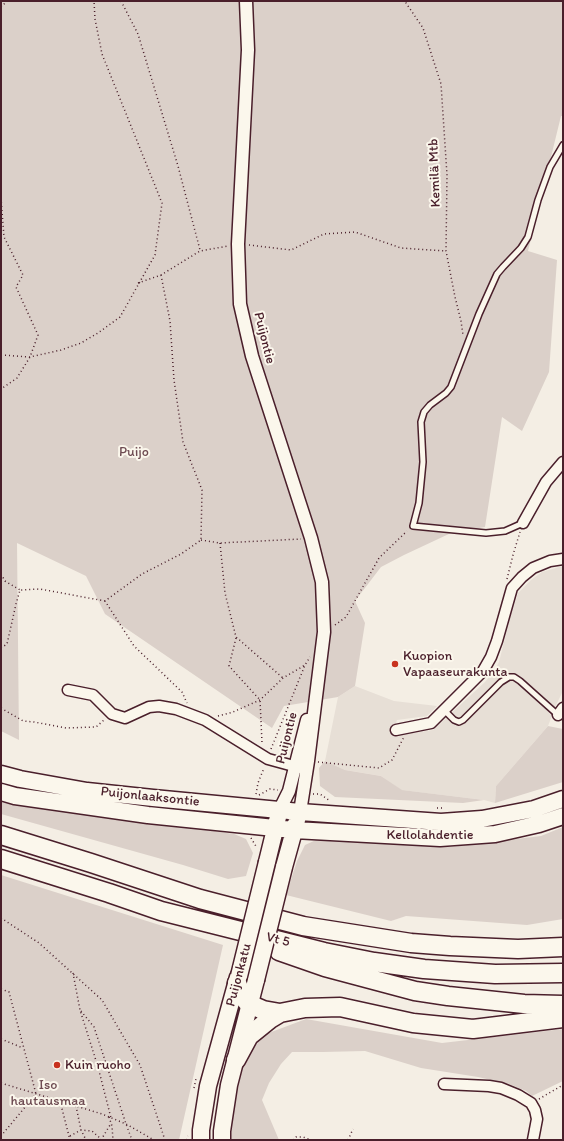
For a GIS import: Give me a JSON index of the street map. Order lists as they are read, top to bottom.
{
  "streets": {
    "highway": ["Vt 5"],
    "main road": ["Puijonlaaksontie", "Kellolahdentie", "Puijonkatu"],
    "street": ["Puijontie"],
    "path": ["Kemilä Mtb"]
  },
  "crossings": [
    ["Puijontie", "Puijonlaaksontie"],
    ["Puijontie", "Kellolahdentie"],
    ["Puijontie", "Puijonkatu"],
    ["Puijonlaaksontie", "Kellolahdentie"],
    ["Puijonlaaksontie", "Puijonkatu"],
    ["Kellolahdentie", "Puijonkatu"]
  ],
  "parks": ["Puijo", "Iso hautausmaa"],
  "places": ["Kuopion Vapaaseurakunta", "Kuin ruoho"]
}
